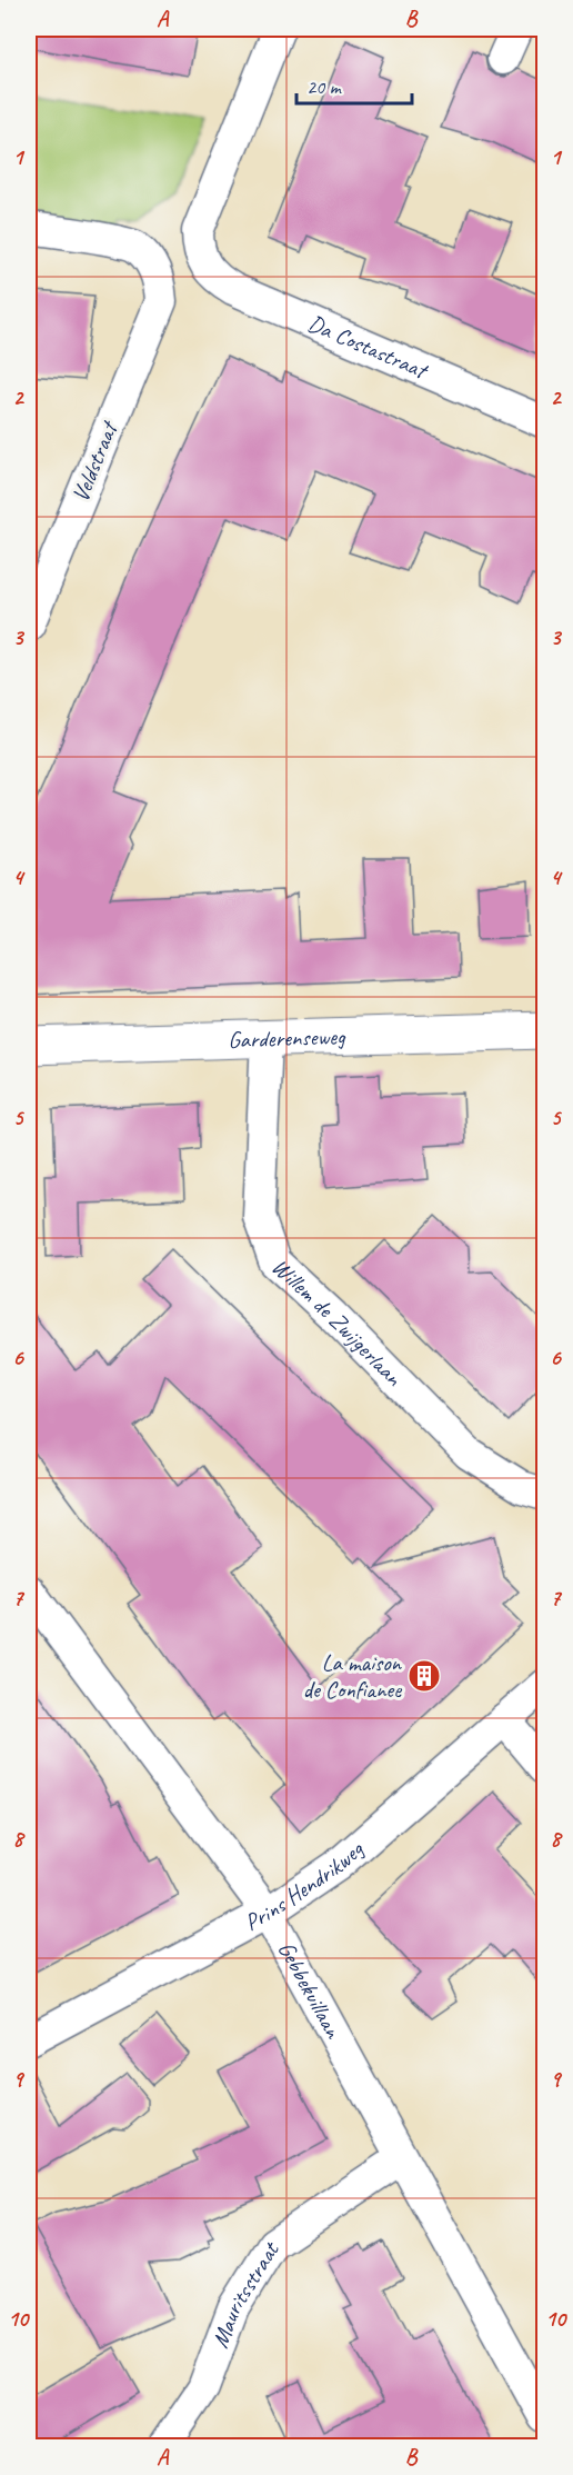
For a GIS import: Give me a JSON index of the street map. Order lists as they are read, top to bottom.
{
  "streets": {
    "main road": ["Garderenseweg"],
    "street": [
      "Da Costastraat",
      "Veldstraat",
      "Willem de Zwijgerlaan",
      "Prins Hendrikweg",
      "Gebbekuillaan",
      "Mauritsstraat"
    ]
  },
  "crossings": [
    ["Garderenseweg", "Willem de Zwijgerlaan"],
    ["Prins Hendrikweg", "Gebbekuillaan"],
    ["Gebbekuillaan", "Mauritsstraat"]
  ],
  "places": {
    "building": ["La maison de Confianee"]
  },
  "scale_bar": "20 m",
  "grid": {
    "columns": ["A", "B"],
    "rows": [
      "1",
      "2",
      "3",
      "4",
      "5",
      "6",
      "7",
      "8",
      "9",
      "10"
    ]
  }
}
